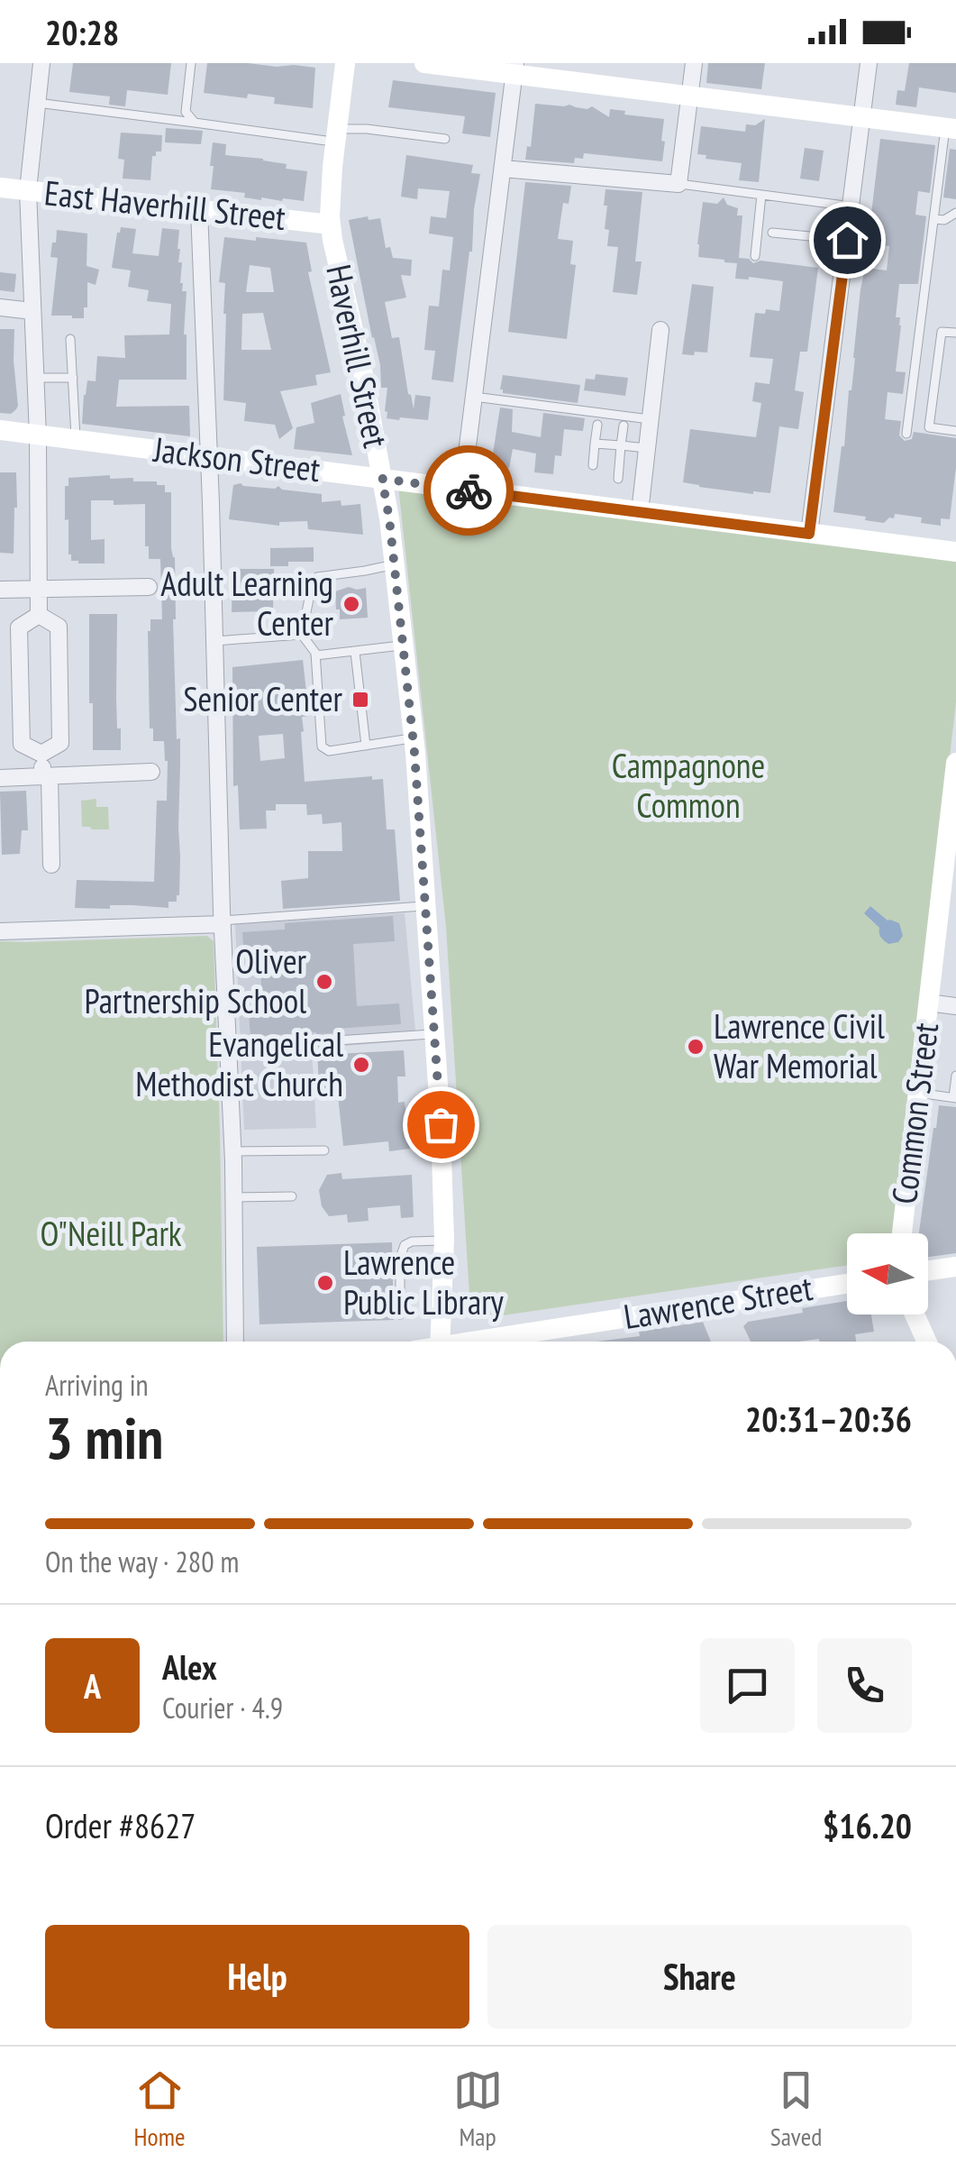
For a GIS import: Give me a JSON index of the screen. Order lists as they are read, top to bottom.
{
  "streets": {
    "main road": [
      "East Haverhill Street",
      "Haverhill Street",
      "Jackson Street",
      "Common Street",
      "Lawrence Street"
    ]
  },
  "crossings": [
    ["East Haverhill Street", "Haverhill Street"],
    ["Haverhill Street", "Jackson Street"]
  ],
  "parks": ["Campagnone Common", "O\"Neill Park"],
  "places": {
    "other": [
      "Adult Learning Center",
      "Oliver Partnership School",
      "Lawrence Civil War Memorial",
      "Evangelical Methodist Church",
      "Lawrence Public Library"
    ],
    "transit": ["Senior Center"]
  },
  "north": "left",
  "page": {
    "status": "20:28",
    "heading": ["3 min", "Arriving in", "20:31–20:36"],
    "panel": [
      "Alex",
      "Courier · 4.9",
      "Order #8627",
      "$16.20"
    ],
    "bar": "On the way · 280 m",
    "round": "A",
    "buttons": ["Help", "Share"],
    "tabs": ["Home", "Map", "Saved"]
  }
}
